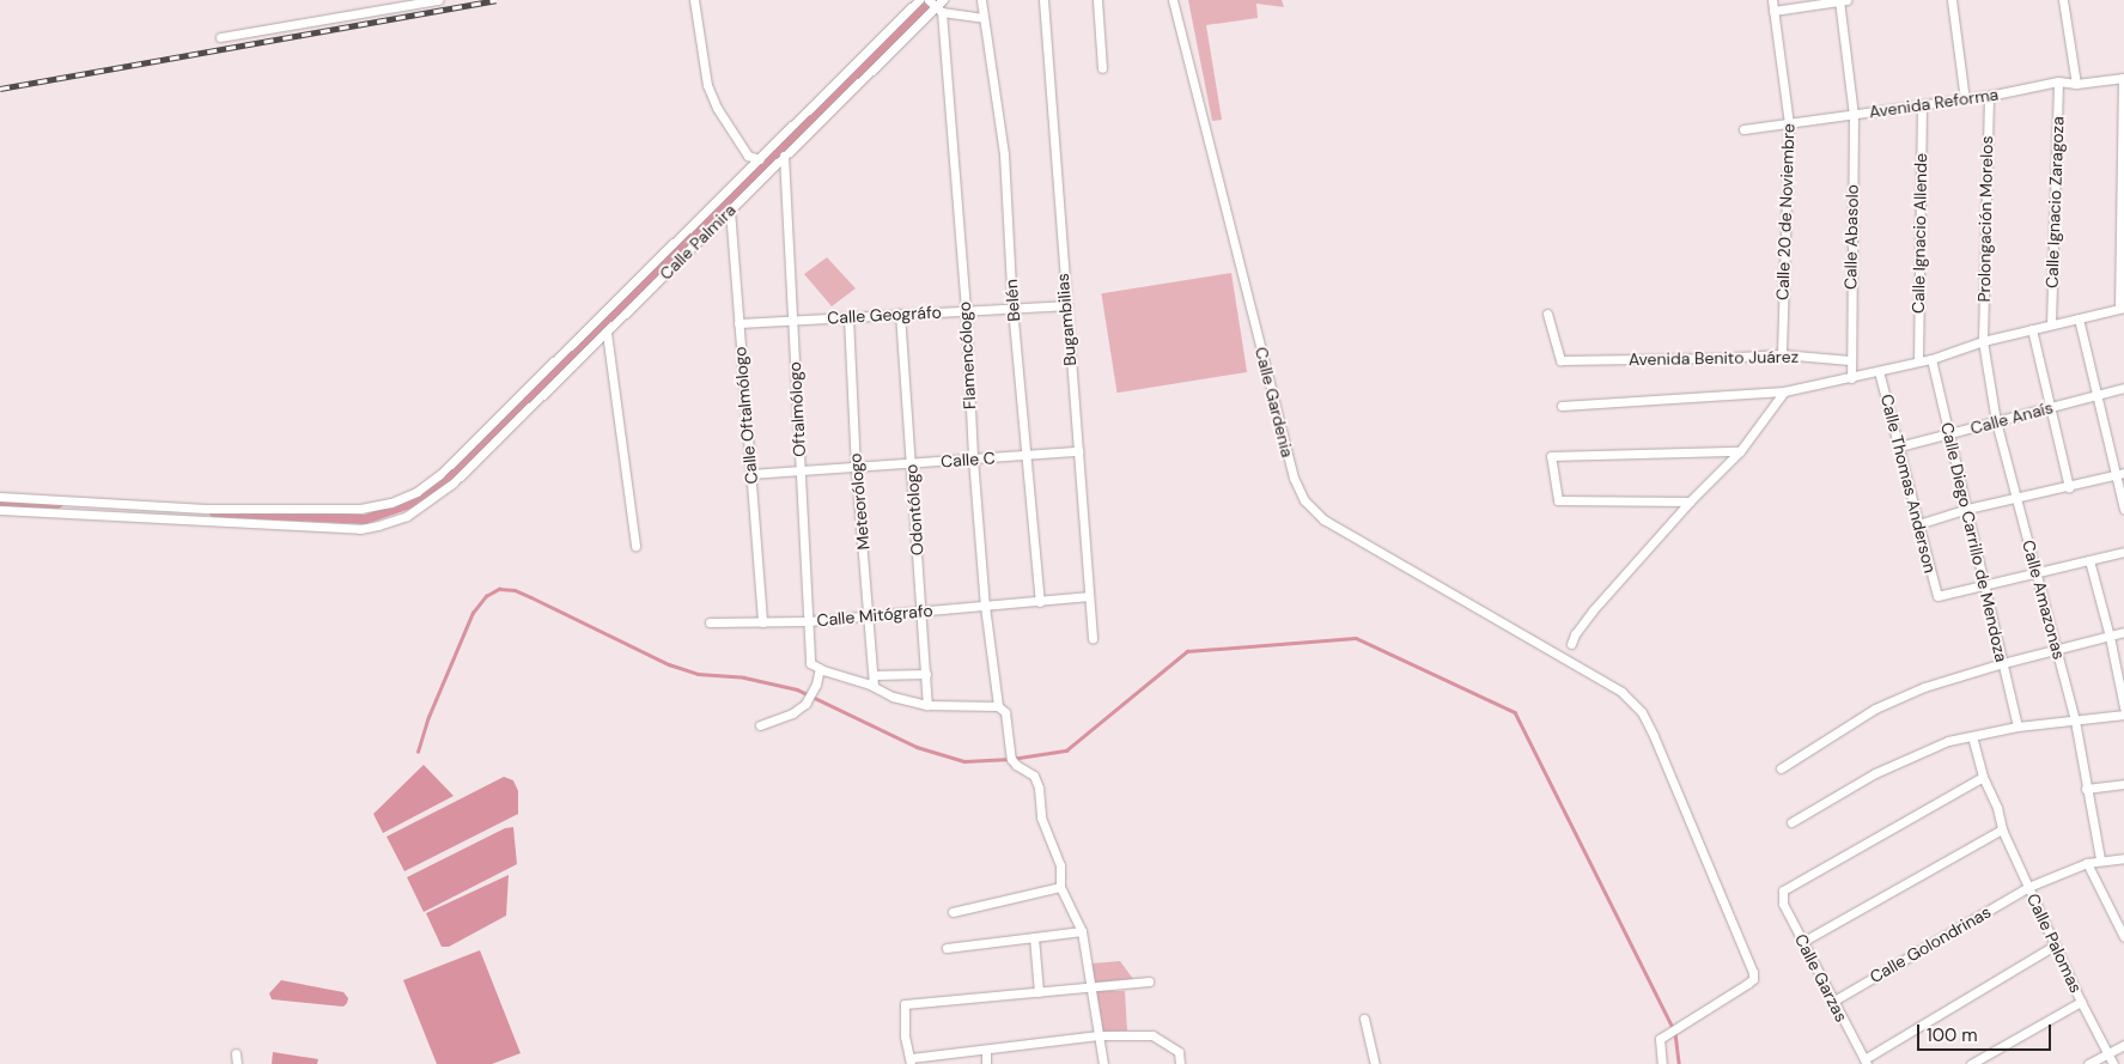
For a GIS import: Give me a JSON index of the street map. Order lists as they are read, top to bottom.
{
  "streets": {
    "street": [
      "Avenida Reforma",
      "Calle Ignacio Zaragoza",
      "Calle 20 de Noviembre",
      "Prolongación Morelos",
      "Calle Ignacio Allende",
      "Calle Abasolo",
      "Calle Palmira",
      "Belén",
      "Calle Geográfo",
      "Bugambilias",
      "Flamencólogo",
      "Avenida Benito Juárez",
      "Calle Gardenia",
      "Oftalmólogo",
      "Calle Oftalmólogo",
      "Calle Anaís",
      "Calle C",
      "Calle Thomas Anderson",
      "Meteorólogo",
      "Odontólogo",
      "Calle Diego Carrillo de Mendoza",
      "Calle Amazonas",
      "Calle Mitógrafo",
      "Calle Palomas",
      "Calle Golondrinas",
      "Calle Garzas"
    ]
  },
  "crossings": [
    ["Avenida Reforma", "Calle Ignacio Zaragoza"],
    ["Avenida Reforma", "Calle 20 de Noviembre"],
    ["Avenida Reforma", "Prolongación Morelos"],
    ["Avenida Reforma", "Calle Ignacio Allende"],
    ["Avenida Reforma", "Calle Abasolo"],
    ["Calle Ignacio Zaragoza", "Avenida Benito Juárez"],
    ["Calle 20 de Noviembre", "Avenida Benito Juárez"],
    ["Prolongación Morelos", "Avenida Benito Juárez"],
    ["Prolongación Morelos", "Calle Amazonas"],
    ["Calle Ignacio Allende", "Avenida Benito Juárez"],
    ["Calle Abasolo", "Avenida Benito Juárez"],
    ["Calle Palmira", "Flamencólogo"],
    ["Calle Palmira", "Oftalmólogo"],
    ["Calle Palmira", "Calle Oftalmólogo"],
    ["Belén", "Calle Geográfo"],
    ["Belén", "Calle C"],
    ["Belén", "Calle Mitógrafo"],
    ["Calle Geográfo", "Bugambilias"],
    ["Calle Geográfo", "Flamencólogo"],
    ["Calle Geográfo", "Oftalmólogo"],
    ["Calle Geográfo", "Calle Oftalmólogo"],
    ["Calle Geográfo", "Meteorólogo"],
    ["Calle Geográfo", "Odontólogo"],
    ["Bugambilias", "Calle C"],
    ["Bugambilias", "Calle Mitógrafo"],
    ["Flamencólogo", "Calle C"],
    ["Flamencólogo", "Calle Mitógrafo"],
    ["Avenida Benito Juárez", "Calle Thomas Anderson"],
    ["Avenida Benito Juárez", "Calle Diego Carrillo de Mendoza"],
    ["Avenida Benito Juárez", "Calle Amazonas"],
    ["Oftalmólogo", "Calle C"],
    ["Oftalmólogo", "Calle Mitógrafo"],
    ["Calle Oftalmólogo", "Calle C"],
    ["Calle Oftalmólogo", "Calle Mitógrafo"],
    ["Calle Anaís", "Calle Thomas Anderson"],
    ["Calle Anaís", "Calle Diego Carrillo de Mendoza"],
    ["Calle Anaís", "Calle Amazonas"],
    ["Calle C", "Meteorólogo"],
    ["Calle C", "Odontólogo"],
    ["Calle Thomas Anderson", "Calle Diego Carrillo de Mendoza"],
    ["Meteorólogo", "Calle Mitógrafo"],
    ["Odontólogo", "Calle Mitógrafo"],
    ["Calle Amazonas", "Calle Golondrinas"],
    ["Calle Palomas", "Calle Golondrinas"],
    ["Calle Palomas", "Calle Garzas"],
    ["Calle Golondrinas", "Calle Garzas"]
  ],
  "scale_bar": "100 m"
}
